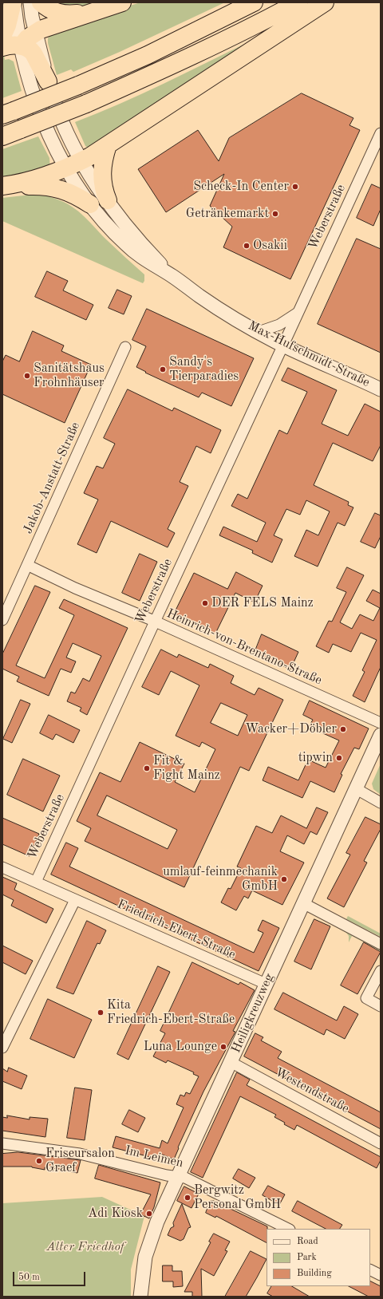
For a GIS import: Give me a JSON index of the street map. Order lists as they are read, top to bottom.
{
  "streets": {
    "street": [
      "Weberstraße",
      "Max-Hufschmidt-Straße",
      "Jakob-Anstatt-Straße",
      "Heinrich-von-Brentano-Straße",
      "Friedrich-Ebert-Straße",
      "Heiligkreuzweg",
      "Westendstraße",
      "Im Leimen"
    ]
  },
  "crossings": [
    ["Weberstraße", "Max-Hufschmidt-Straße"],
    ["Weberstraße", "Heinrich-von-Brentano-Straße"],
    ["Weberstraße", "Friedrich-Ebert-Straße"],
    ["Jakob-Anstatt-Straße", "Heinrich-von-Brentano-Straße"],
    ["Friedrich-Ebert-Straße", "Heiligkreuzweg"],
    ["Heiligkreuzweg", "Westendstraße"],
    ["Heiligkreuzweg", "Im Leimen"]
  ],
  "parks": ["Alter Friedhof"],
  "places": [
    "Scheck-In Center",
    "Getränkemarkt",
    "Osakii",
    "Sandy's Tierparadies",
    "Sanitätshaus Frohnhäuser",
    "DER FELS Mainz",
    "Wacker+Döbler",
    "tipwin",
    "Fit & Fight Mainz",
    "umlauf-feinmechanik GmbH",
    "Kita Friedrich-Ebert-Straße",
    "Luna Lounge",
    "Friseursalon Graef",
    "Bergwitz Personal GmbH",
    "Adi Kiosk"
  ],
  "legend": ["Road", "Park", "Building"],
  "scale_bar": "50 m"
}
